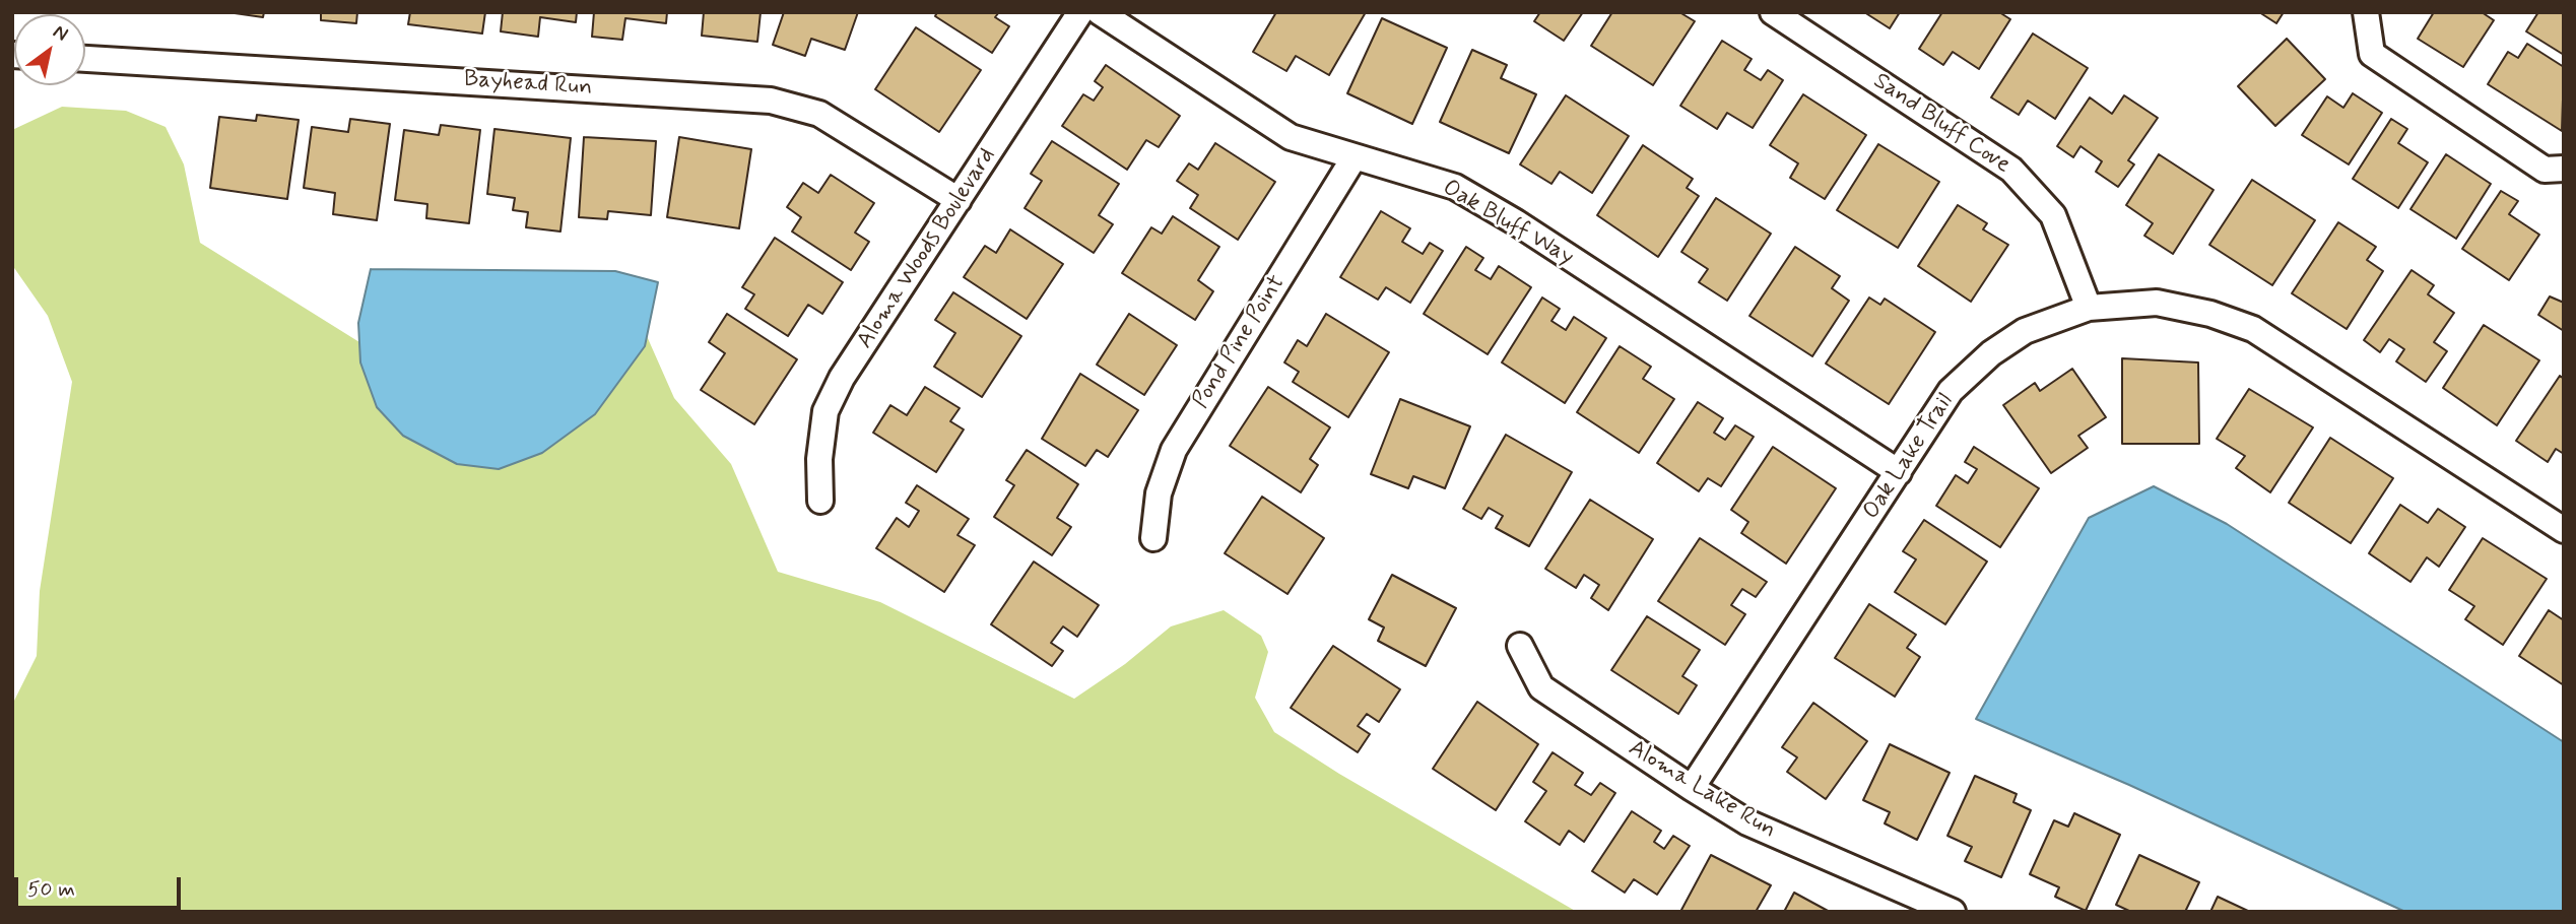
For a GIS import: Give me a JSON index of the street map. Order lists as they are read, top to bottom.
{
  "streets": {
    "street": [
      "Bayhead Run",
      "Sand Bluff Cove",
      "Oak Bluff Way",
      "Aloma Woods Boulevard",
      "Pond Pine Point",
      "Oak Lake Trail",
      "Aloma Lake Run"
    ]
  },
  "crossings": [
    ["Bayhead Run", "Aloma Woods Boulevard"],
    ["Sand Bluff Cove", "Oak Lake Trail"],
    ["Oak Bluff Way", "Pond Pine Point"],
    ["Oak Bluff Way", "Oak Lake Trail"],
    ["Oak Lake Trail", "Aloma Lake Run"]
  ],
  "scale_bar": "50 m",
  "north": "top right"
}
